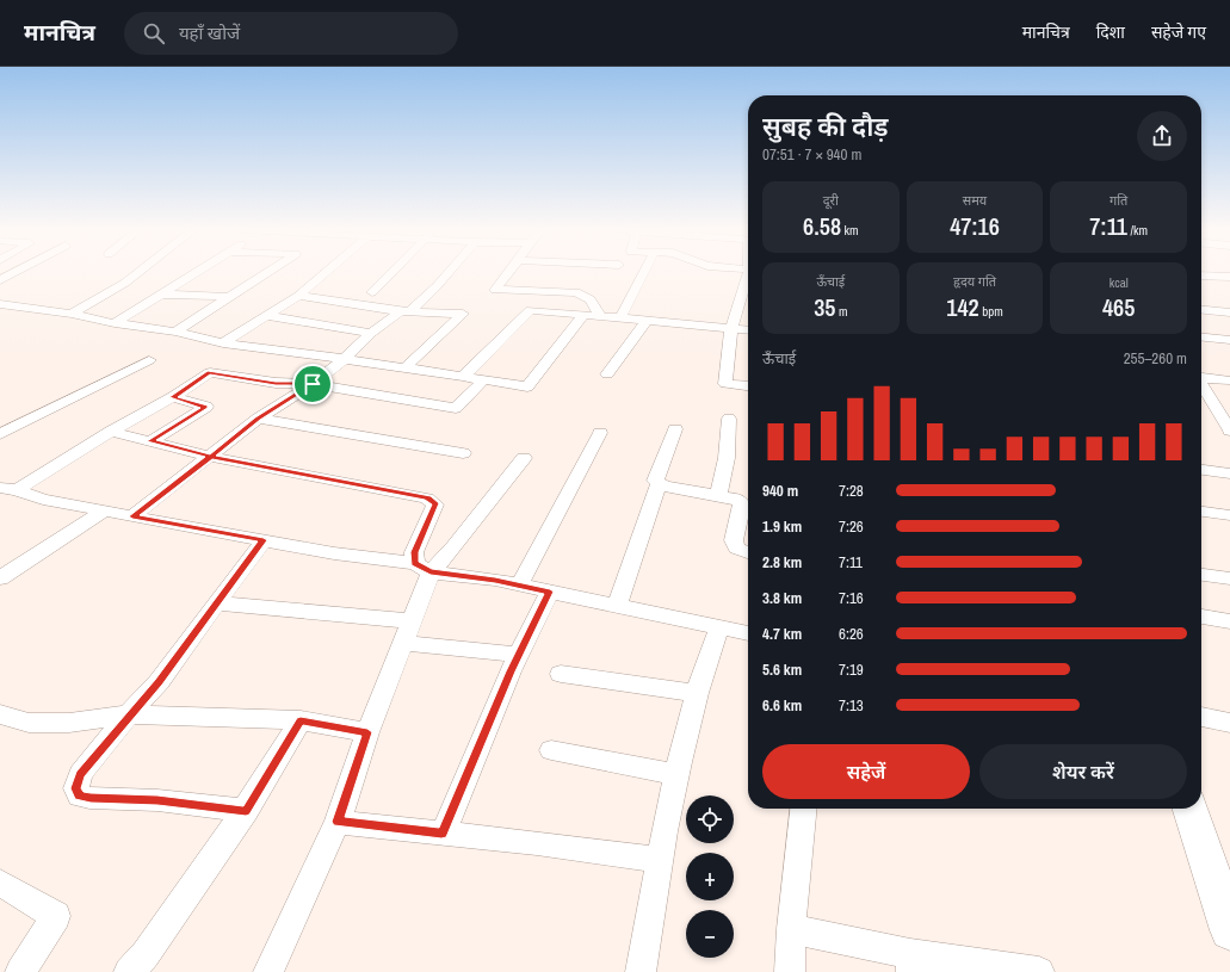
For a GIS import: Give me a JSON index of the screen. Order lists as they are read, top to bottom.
{
  "page": {
    "header": "मानचित्र",
    "search": "यहाँ खोजें",
    "nav": ["मानचित्र", "दिशा", "सहेजे गए"],
    "heading": ["सुबह की दौड़", "07:51 · 7 × 940 m"],
    "stats": [
      ["दूरी", "6.58 km"],
      ["समय", "47:16"],
      ["गति", "7:11 /km"],
      ["ऊँचाई", "35 m"],
      ["हृदय गति", "142 bpm"],
      ["kcal", "465"]
    ],
    "chart": ["ऊँचाई", "255–260 m"],
    "list": [
      {
        "name": "940 m",
        "note": "7:28"
      },
      {
        "name": "1.9 km",
        "note": "7:26"
      },
      {
        "name": "2.8 km",
        "note": "7:11"
      },
      {
        "name": "3.8 km",
        "note": "7:16"
      },
      {
        "name": "4.7 km",
        "note": "6:26"
      },
      {
        "name": "5.6 km",
        "note": "7:19"
      },
      {
        "name": "6.6 km",
        "note": "7:13"
      }
    ],
    "buttons": ["सहेजें", "शेयर करें"],
    "map_buttons": ["+", "−"]
  }
}
